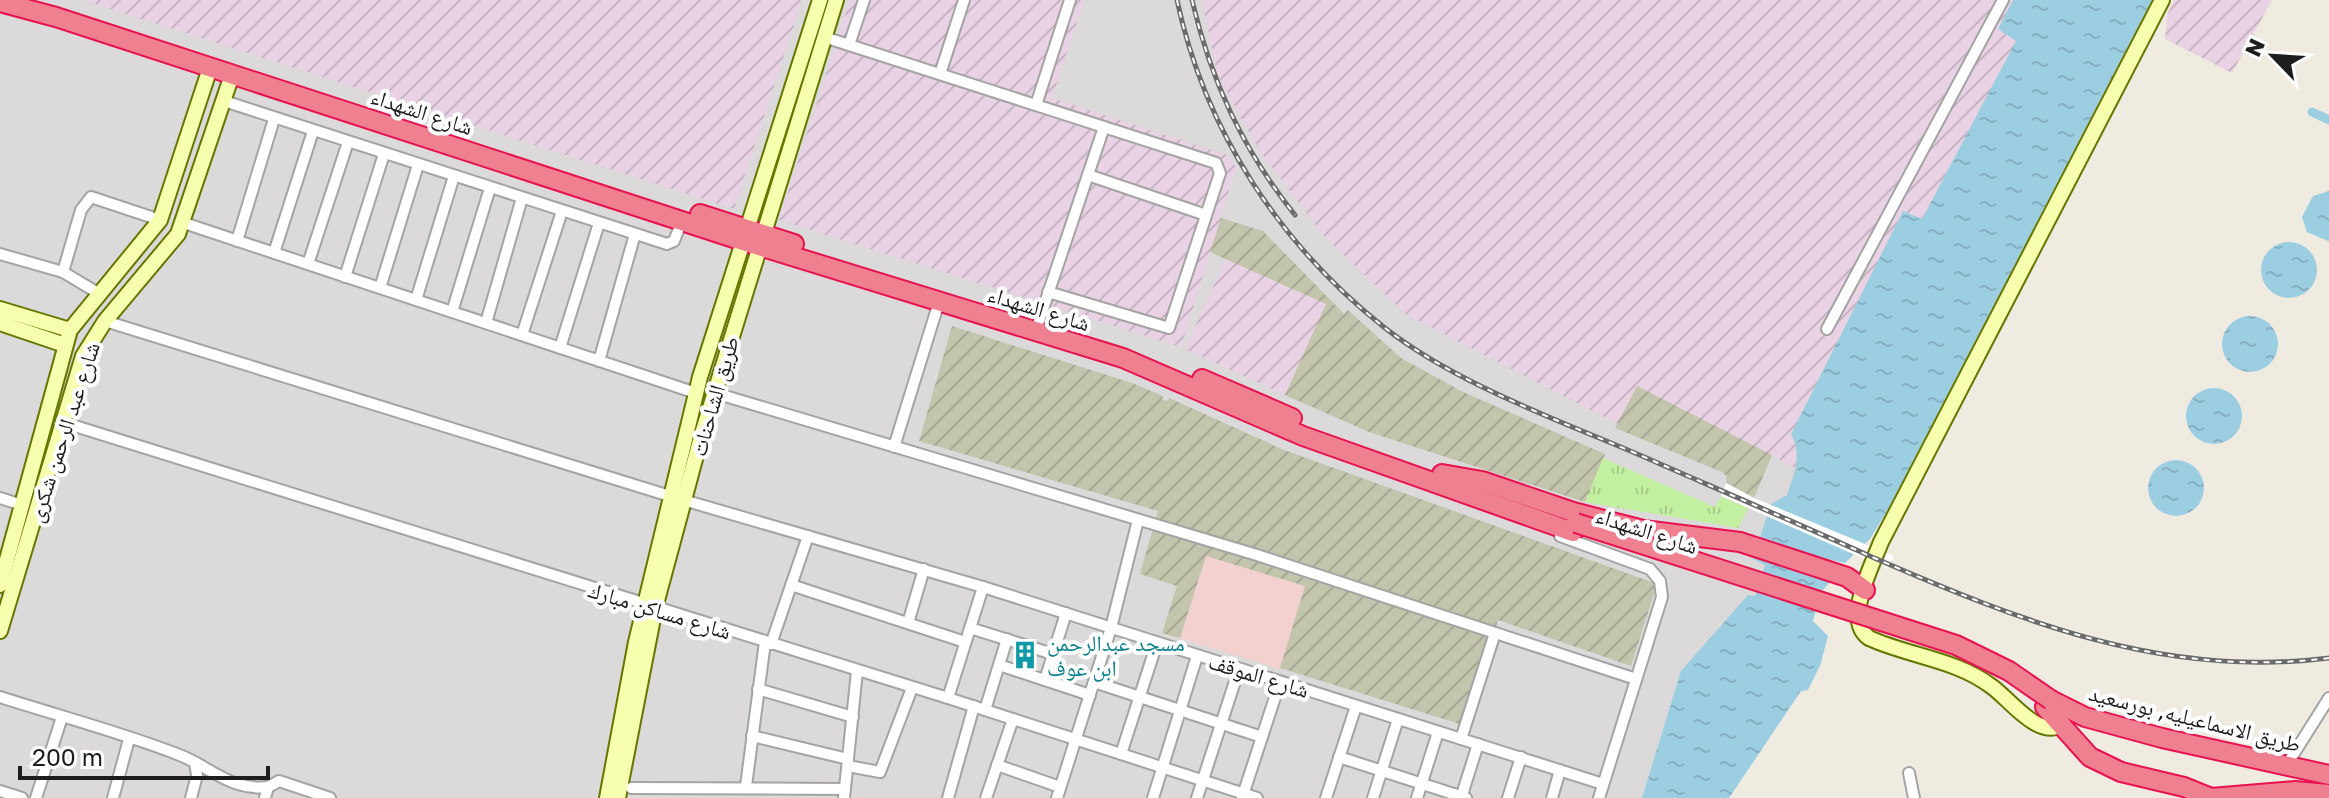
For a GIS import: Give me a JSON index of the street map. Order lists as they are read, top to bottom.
{
  "streets": {
    "highway": ["شارع الشهداء", "طريق الاسماعيليه, بورسعيد"],
    "main road": ["طريق الشاحنات", "شارع عبد الرحمن شكرى"],
    "street": ["شارع مساكن مبارك", "شارع الموقف"]
  },
  "crossings": [
    ["شارع الشهداء", "طريق الشاحنات"],
    ["شارع الشهداء", "شارع عبد الرحمن شكرى"],
    ["شارع الشهداء", "طريق الاسماعيليه, بورسعيد"],
    ["طريق الشاحنات", "شارع مساكن مبارك"],
    ["طريق الشاحنات", "شارع الموقف"],
    ["شارع عبد الرحمن شكرى", "شارع مساكن مبارك"],
    ["شارع عبد الرحمن شكرى", "شارع الموقف"]
  ],
  "places": {
    "building": ["مسجد عبدالرحمن ابن عوف"]
  },
  "scale_bar": "200 m",
  "north": "top left"
}
